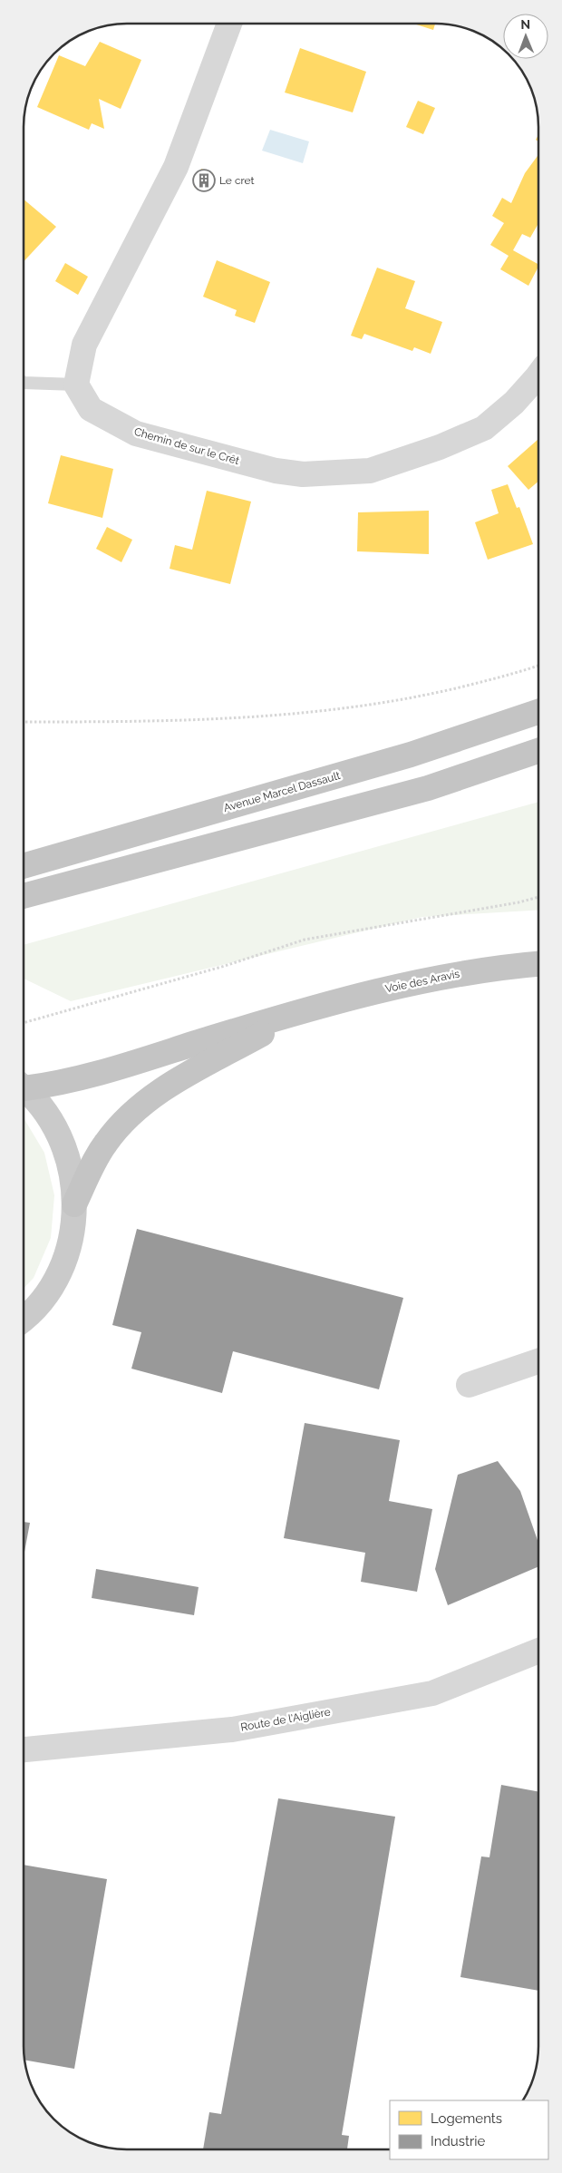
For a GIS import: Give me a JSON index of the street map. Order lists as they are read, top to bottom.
{
  "streets": {
    "highway": ["Avenue Marcel Dassault", "Voie des Aravis"],
    "street": ["Chemin de sur le Crêt", "Route de l'Aiglière"]
  },
  "places": {
    "building": ["Le cret"]
  },
  "legend": ["Logements", "Industrie"],
  "north": "top"
}
